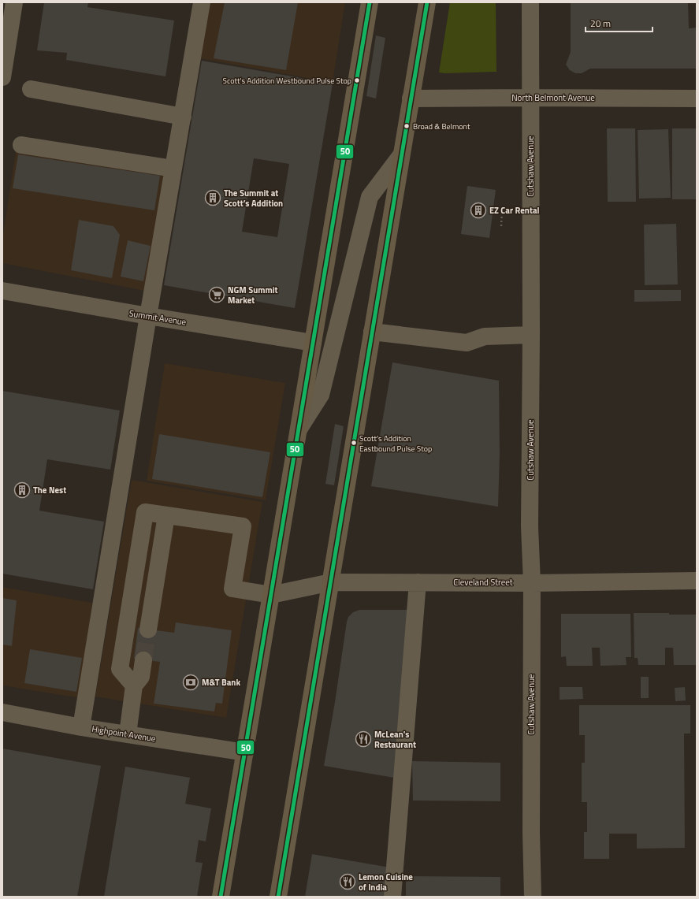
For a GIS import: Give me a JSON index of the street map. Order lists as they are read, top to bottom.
{
  "streets": {
    "street": [
      "North Belmont Avenue",
      "Cutshaw Avenue",
      "Summit Avenue",
      "Cleveland Street",
      "Highpoint Avenue"
    ]
  },
  "crossings": [
    ["North Belmont Avenue", "Cutshaw Avenue"],
    ["Cutshaw Avenue", "Cleveland Street"]
  ],
  "places": {
    "other": ["Scott's Addition Westbound Pulse Stop", "Broad & Belmont", "Scott's Addition Eastbound Pulse Stop"],
    "building": ["The Summit at Scott’s Addition", "EZ Car Rental", "The Nest"],
    "supermarket": ["NGM Summit Market"],
    "bank": ["M&T Bank"],
    "restaurant": ["McLean's Restaurant", "Lemon Cuisine of India"]
  },
  "lines": ["transit line 50"],
  "scale_bar": "20 m"
}
